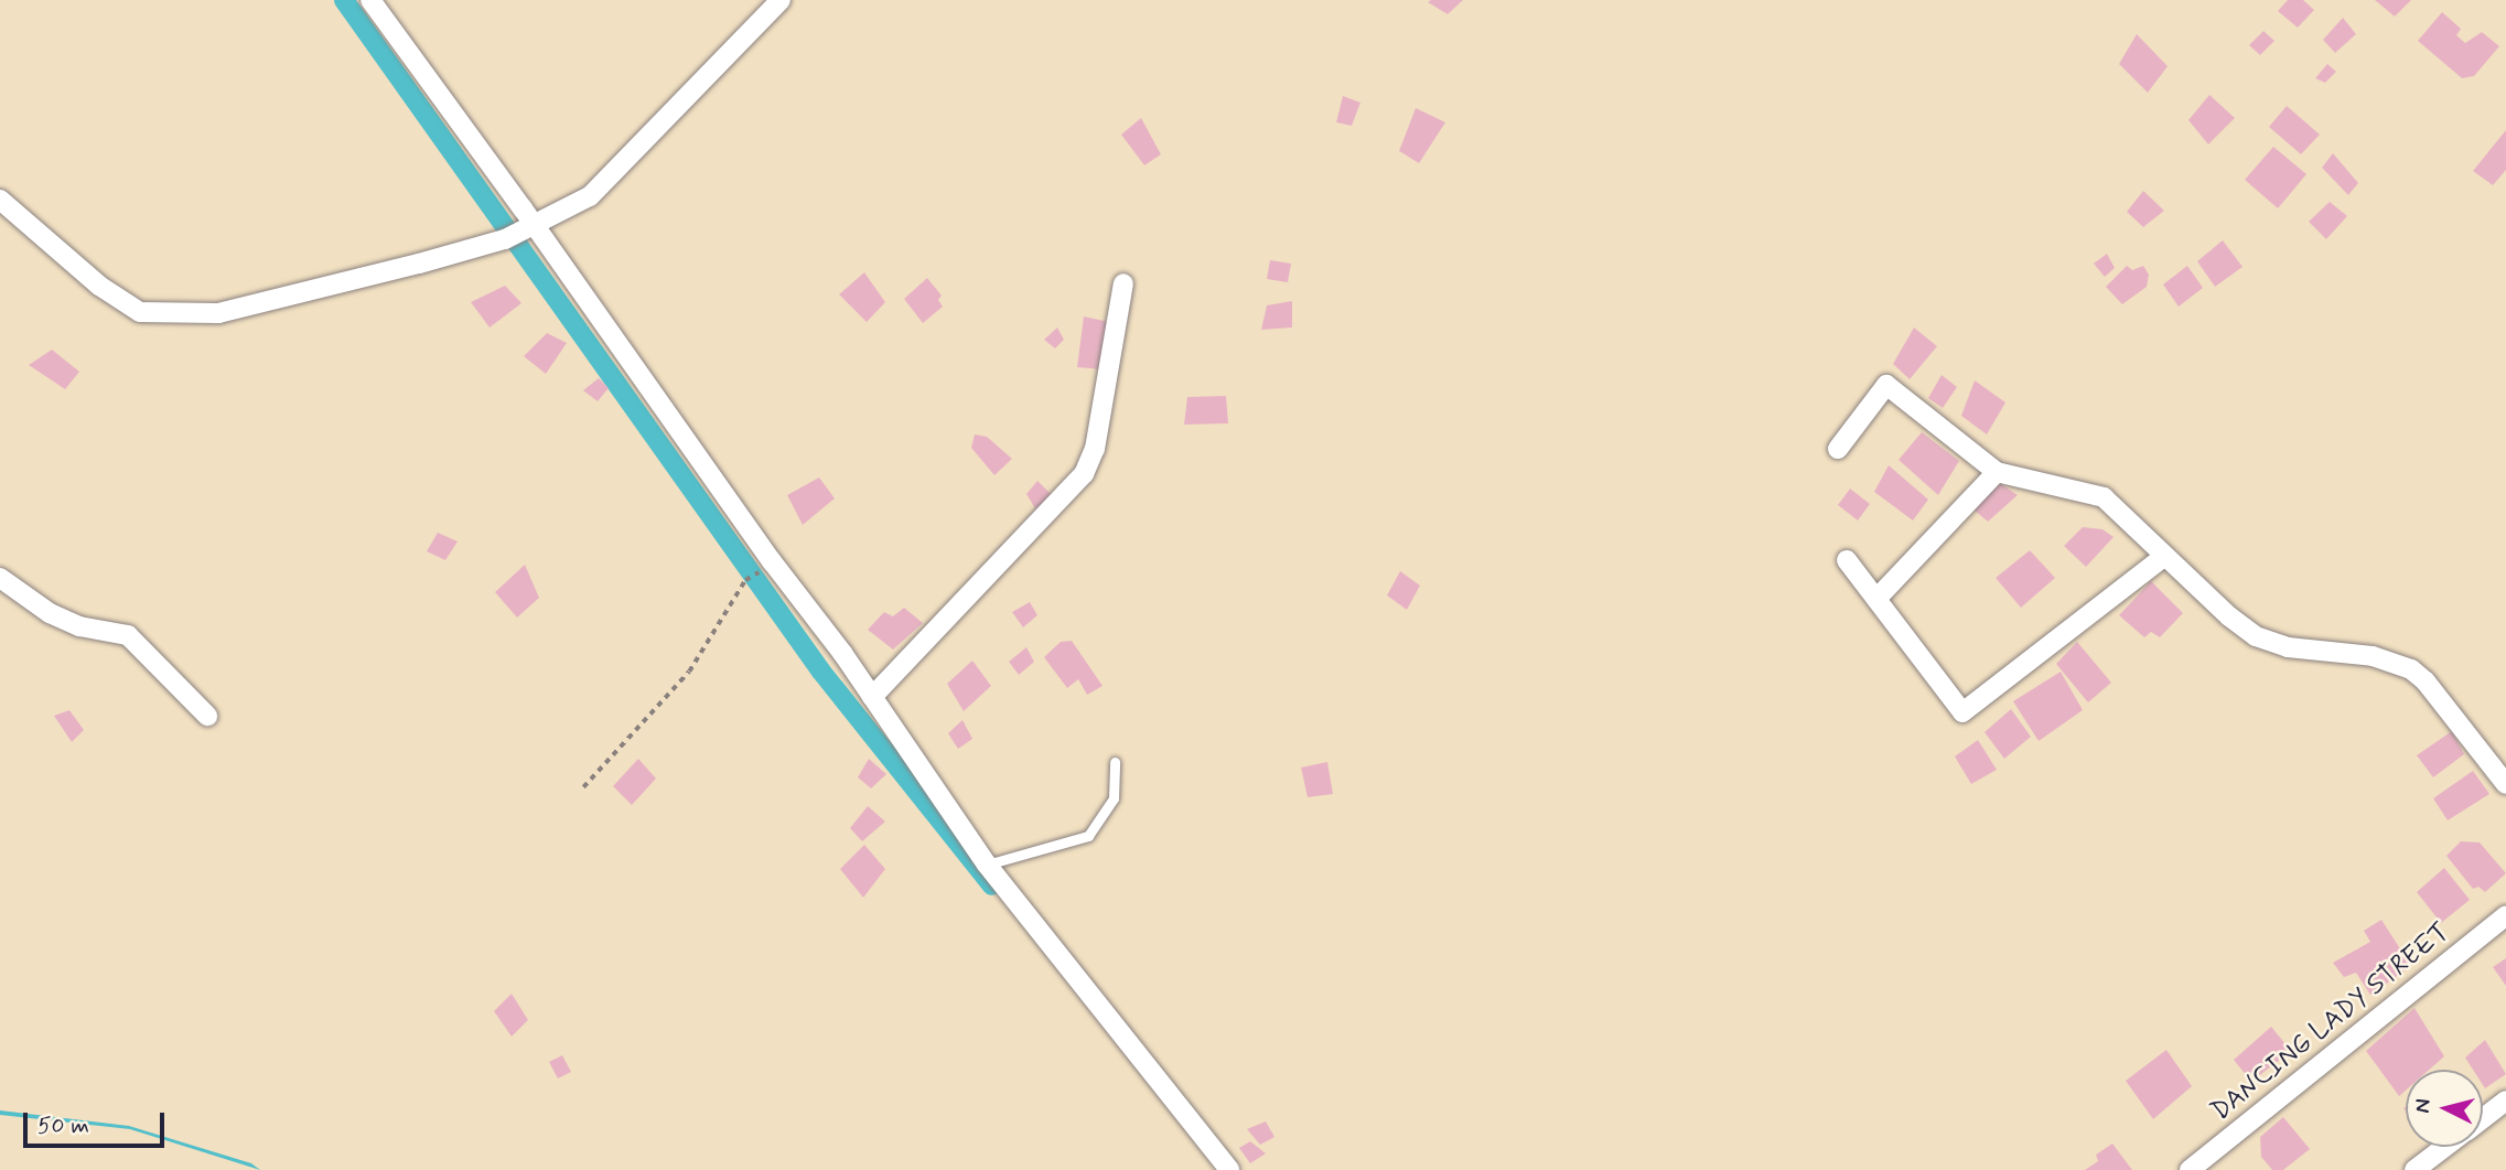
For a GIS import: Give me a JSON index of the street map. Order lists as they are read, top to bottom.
{
  "streets": {
    "street": ["DANCING LADY STREET"]
  },
  "scale_bar": "50 m",
  "north": "left"
}
